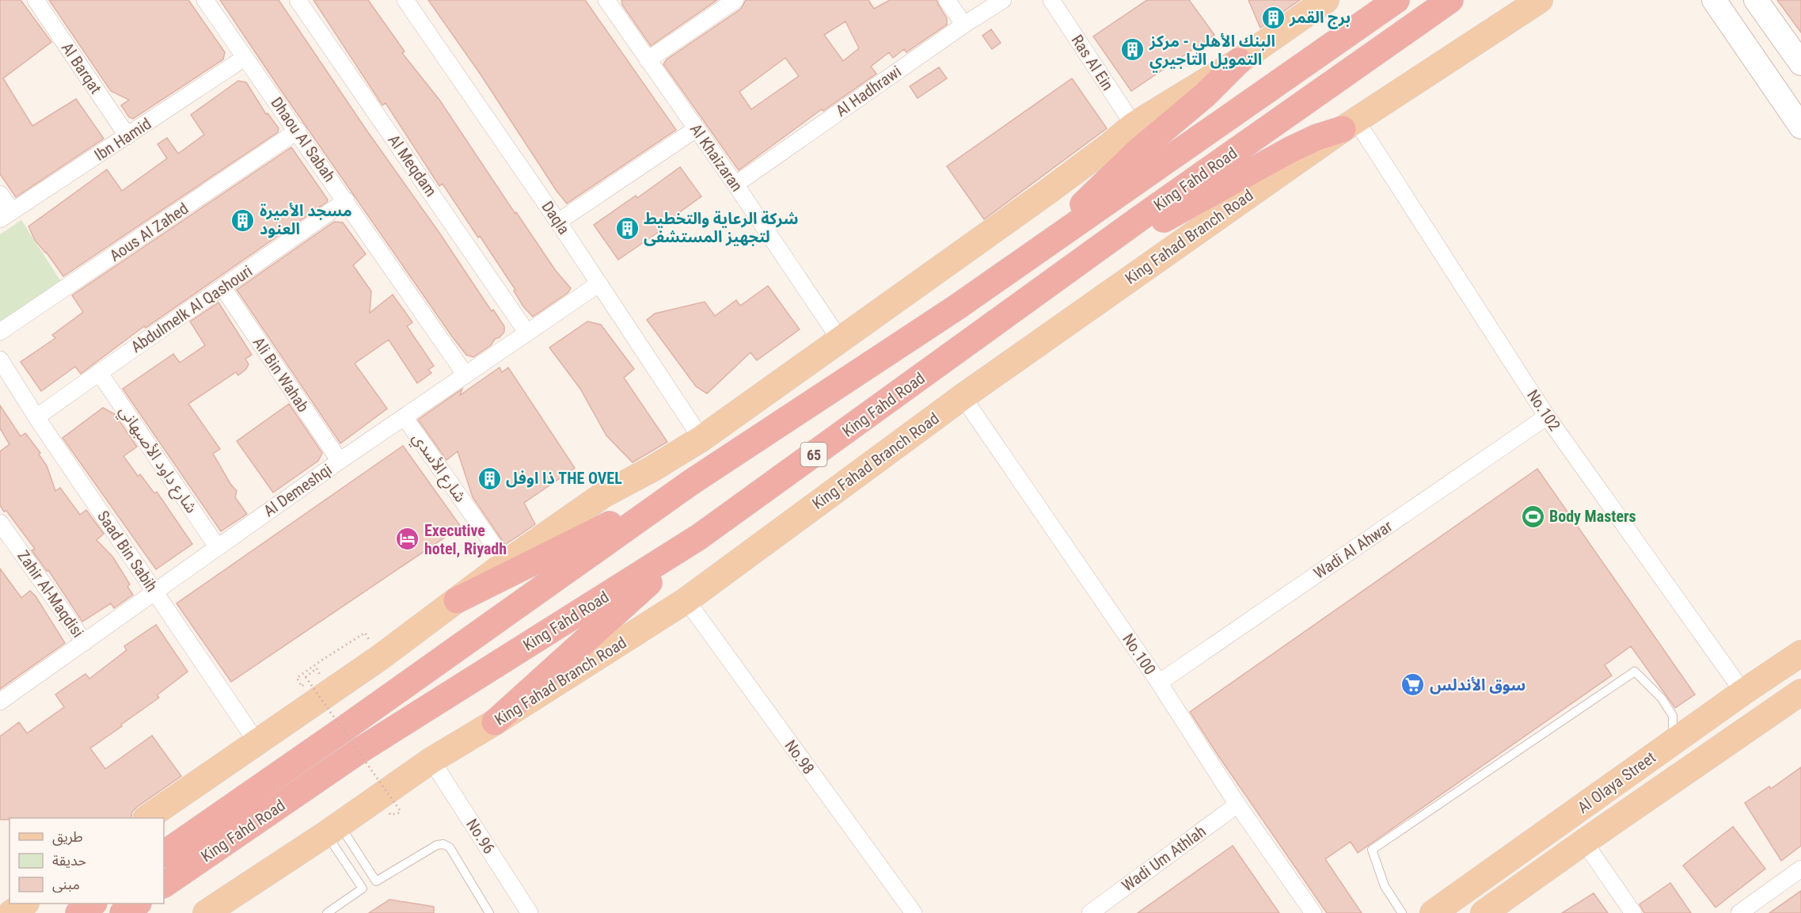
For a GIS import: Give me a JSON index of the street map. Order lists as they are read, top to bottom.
{
  "streets": {
    "highway": ["King Fahd Road", "65"],
    "main road": ["King Fahad Branch Road", "Al Olaya Street"],
    "street": [
      "Ras Al Ein",
      "Al Barqat",
      "Al Hadhrawi",
      "Ibn Hamid",
      "Dhaou Al Sabah",
      "Al Khaizaran",
      "Al Meqdam",
      "Daqla",
      "Aous Al Zahed",
      "Abdulmelk Al Qashouri",
      "Ali Bin Wahab",
      "No.102",
      "شارع داود الأصبهاني",
      "شارع الأسدي",
      "Al Demeshqi",
      "Wadi Al Ahwar",
      "Saad Bin Sabih",
      "Zahir Al-Maqdisi",
      "No.100",
      "No.98",
      "No.96",
      "Wadi Um Athlah"
    ]
  },
  "crossings": [
    ["Al Barqat", "Ibn Hamid"],
    ["Al Hadhrawi", "Al Khaizaran"],
    ["Ibn Hamid", "Dhaou Al Sabah"],
    ["Dhaou Al Sabah", "Aous Al Zahed"],
    ["Dhaou Al Sabah", "Abdulmelk Al Qashouri"],
    ["Dhaou Al Sabah", "Al Demeshqi"],
    ["Al Meqdam", "Al Demeshqi"],
    ["Daqla", "Al Demeshqi"],
    ["King Fahad Branch Road", "No.102"],
    ["King Fahad Branch Road", "No.100"],
    ["King Fahad Branch Road", "No.98"],
    ["King Fahad Branch Road", "No.96"],
    ["Abdulmelk Al Qashouri", "Ali Bin Wahab"],
    ["Abdulmelk Al Qashouri", "شارع داود الأصبهاني"],
    ["Abdulmelk Al Qashouri", "Saad Bin Sabih"],
    ["Ali Bin Wahab", "Al Demeshqi"],
    ["No.102", "Wadi Al Ahwar"],
    ["No.102", "Al Olaya Street"],
    ["شارع داود الأصبهاني", "Al Demeshqi"],
    ["شارع الأسدي", "Al Demeshqi"],
    ["Al Demeshqi", "Saad Bin Sabih"],
    ["Al Demeshqi", "Zahir Al-Maqdisi"],
    ["Wadi Al Ahwar", "No.100"],
    ["No.100", "Wadi Um Athlah"]
  ],
  "places": {
    "building": [
      "برج القمر",
      "البنك الأهلي - مركز التمويل التاجيري",
      "مسجد الأميرة العنود",
      "شركة الرعاية والتخطيط لتجهيز المستشفى",
      "ذا اوفل THE OVEL"
    ],
    "sports": ["Body Masters"],
    "hotel": ["Executive hotel, Riyadh"],
    "supermarket": ["سوق الأندلس"]
  },
  "legend": ["طريق", "حديقة", "مبنى"]
}
